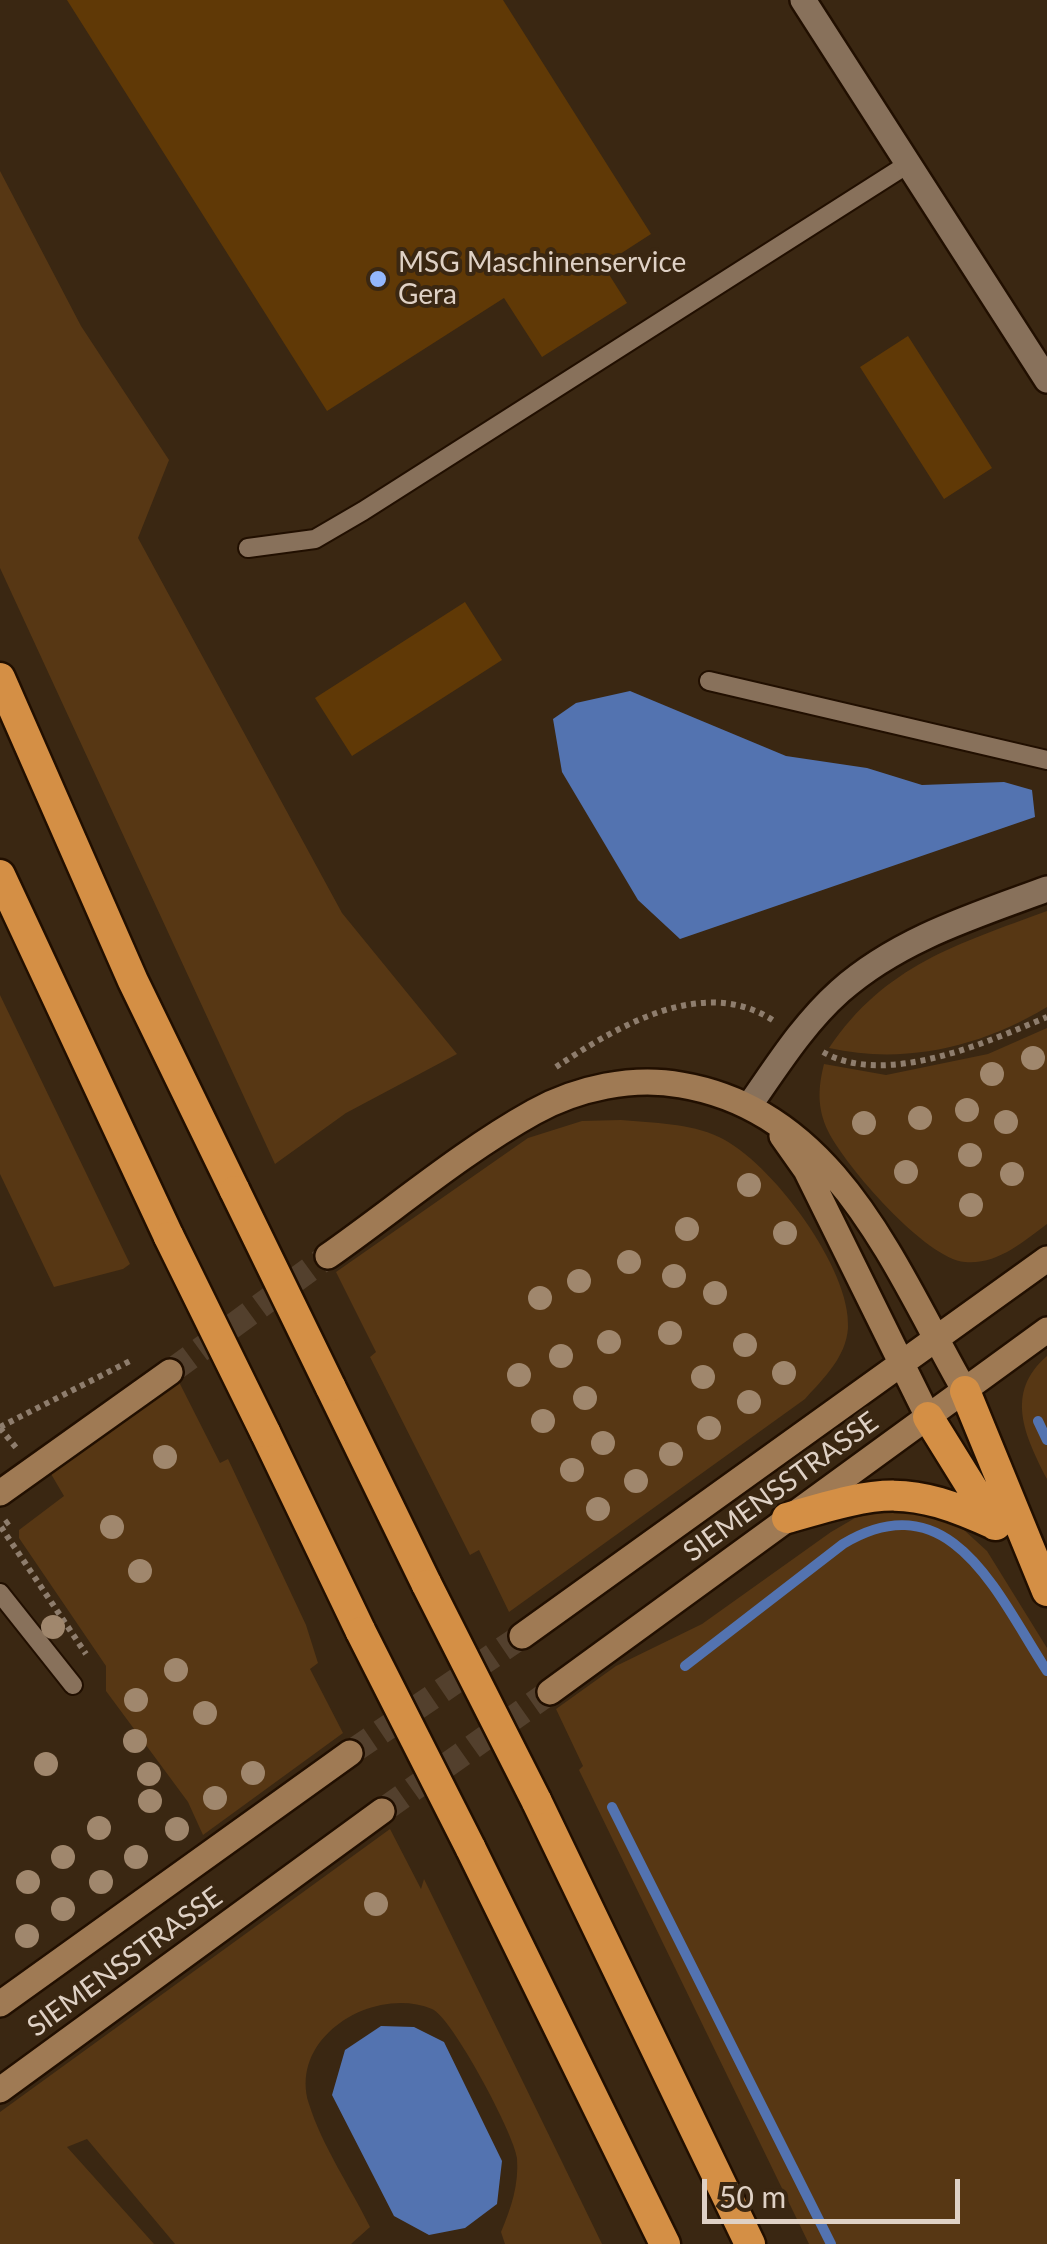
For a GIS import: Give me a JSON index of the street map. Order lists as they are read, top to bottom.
{
  "streets": {
    "main road": ["SIEMENSSTRASSE"]
  },
  "places": ["MSG Maschinenservice Gera"],
  "scale_bar": "50 m"
}
